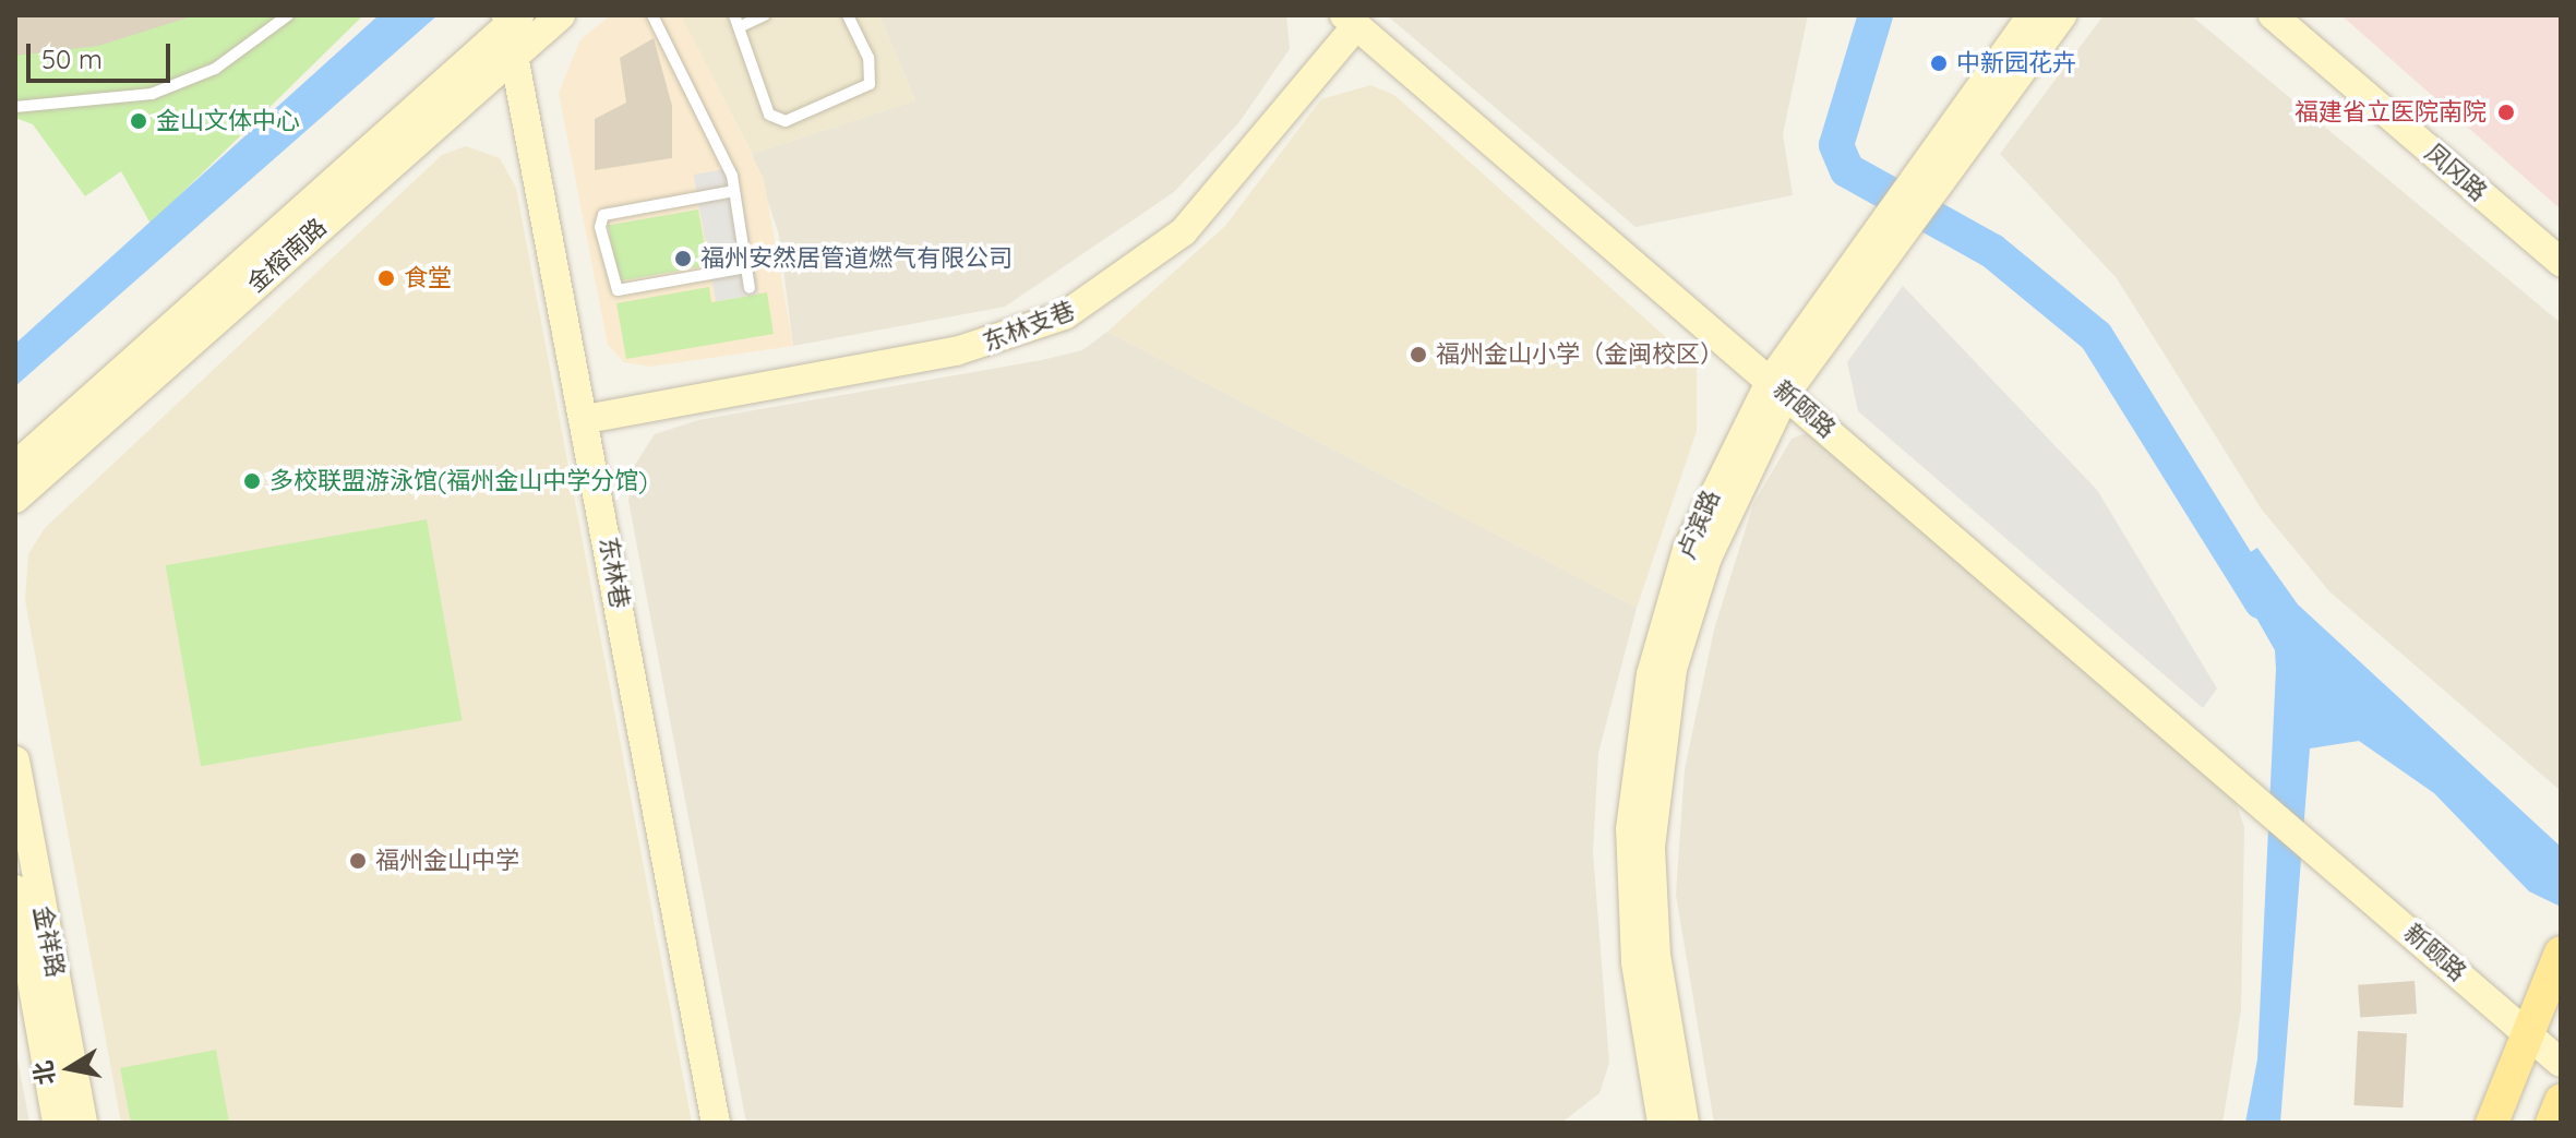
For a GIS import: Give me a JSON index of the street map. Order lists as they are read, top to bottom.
{
  "streets": {
    "main road": [
      "凤冈路",
      "金榕南路",
      "东林支巷",
      "新颐路",
      "卢滨路",
      "东林巷",
      "金祥路"
    ]
  },
  "crossings": [
    ["金榕南路", "东林巷"],
    ["东林支巷", "新颐路"],
    ["东林支巷", "东林巷"],
    ["新颐路", "卢滨路"]
  ],
  "places": [
    "中新园花卉",
    "福建省立医院南院",
    "金山文体中心",
    "福州安然居管道燃气有限公司",
    "食堂",
    "福州金山小学（金闽校区）",
    "多校联盟游泳馆(福州金山中学分馆)",
    "福州金山中学"
  ],
  "scale_bar": "50 m",
  "north": "left"
}
